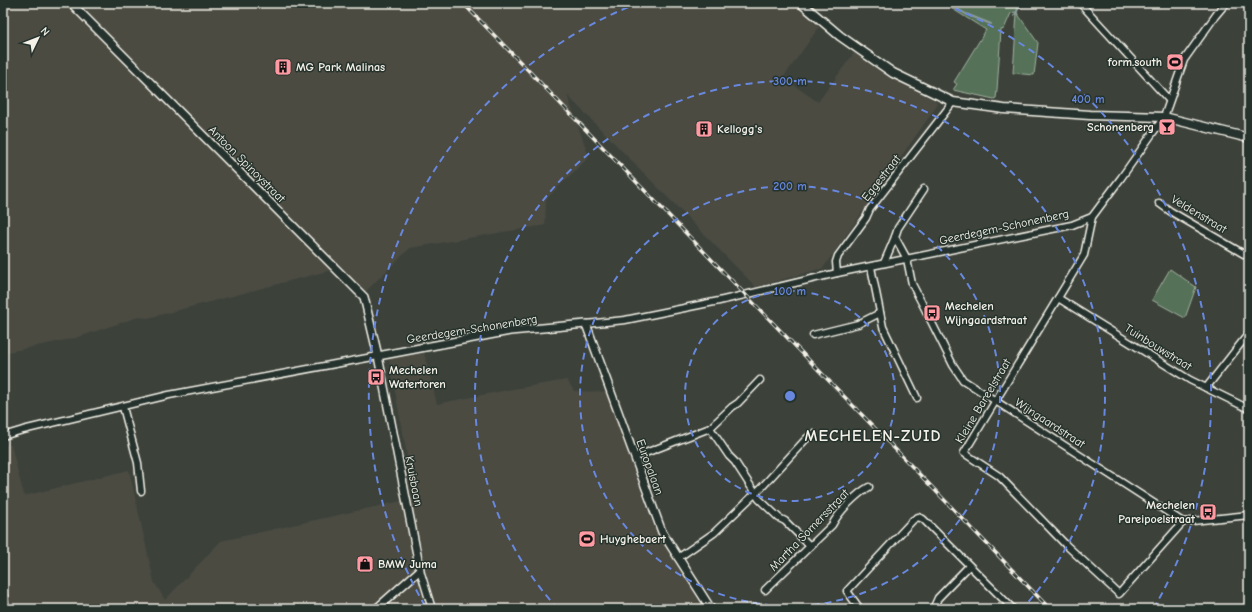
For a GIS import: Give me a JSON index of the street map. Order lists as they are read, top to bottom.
{
  "streets": {
    "street": [
      "Antoon Spinoystraat",
      "Eggestraat",
      "Veldenstraat",
      "Geerdegem-Schonenberg",
      "Tuinbouwstraat",
      "Kleine Bareelstraat",
      "Wijngaardstraat",
      "Europalaan",
      "Kruisbaan",
      "Martha Somersstraat"
    ]
  },
  "crossings": [
    ["Antoon Spinoystraat", "Geerdegem-Schonenberg"],
    ["Antoon Spinoystraat", "Kruisbaan"],
    ["Eggestraat", "Geerdegem-Schonenberg"],
    ["Geerdegem-Schonenberg", "Kleine Bareelstraat"],
    ["Geerdegem-Schonenberg", "Wijngaardstraat"],
    ["Geerdegem-Schonenberg", "Europalaan"],
    ["Geerdegem-Schonenberg", "Kruisbaan"],
    ["Tuinbouwstraat", "Kleine Bareelstraat"],
    ["Kleine Bareelstraat", "Wijngaardstraat"]
  ],
  "districts": ["MECHELEN-ZUID"],
  "places": {
    "sports": ["form.south", "Huyghebaert"],
    "building": ["MG Park Malinas", "Kellogg's"],
    "bar": ["Schonenberg"],
    "bus stop": ["Mechelen Wijngaardstraat", "Mechelen Watertoren", "Mechelen Pareipoelstraat"],
    "shop": ["BMW Juma"]
  },
  "north": "top right",
  "rings": [
    "300 m",
    "400 m",
    "200 m",
    "100 m"
  ]
}
